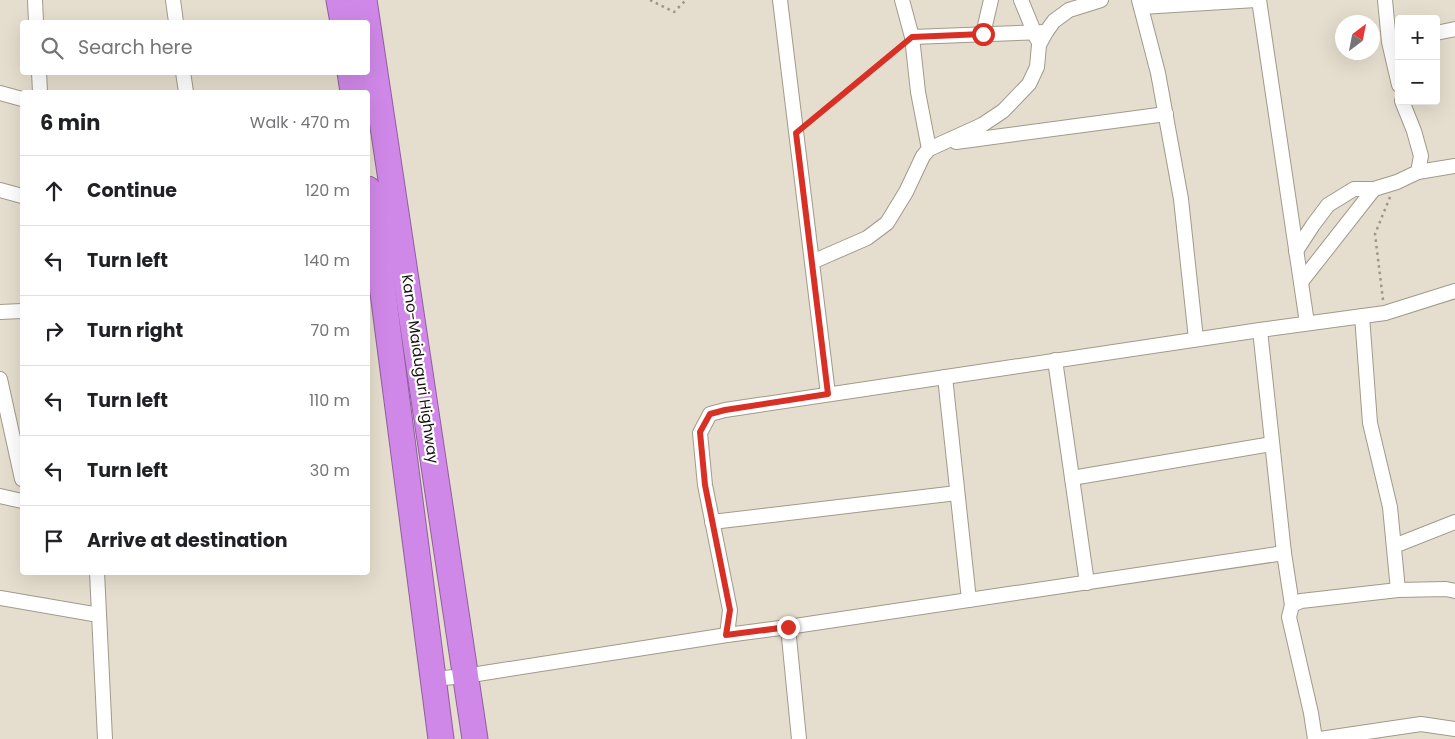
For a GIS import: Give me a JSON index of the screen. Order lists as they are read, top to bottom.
{
  "streets": {
    "highway": ["Kano-Maiduguri Highway"]
  },
  "north": "top right",
  "page": {
    "map_buttons": ["+", "−"],
    "search": "Search here",
    "heading": ["6 min", "Walk · 470 m"],
    "list": [
      ["Continue", "120 m"],
      ["Turn left", "140 m"],
      ["Turn right", "70 m"],
      ["Turn left", "110 m"],
      ["Turn left", "30 m"],
      "Arrive at destination"
    ]
  }
}
